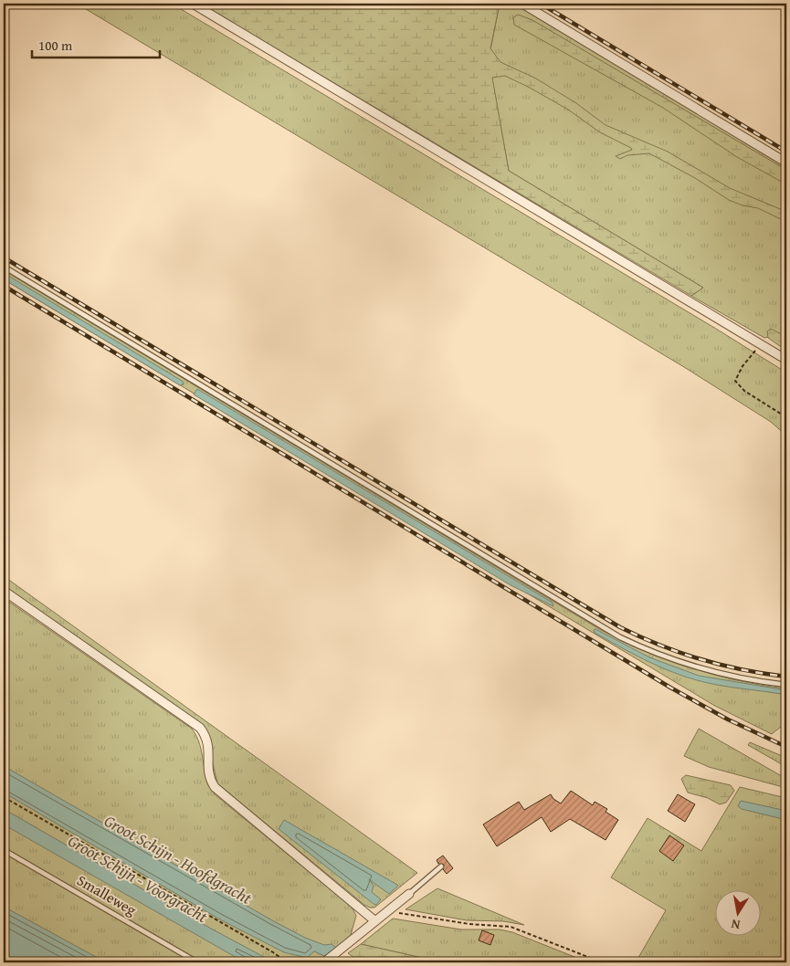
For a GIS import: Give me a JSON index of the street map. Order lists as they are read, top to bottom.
{
  "streets": {
    "lane": ["Smalleweg"]
  },
  "water": ["Groot Schijn - Hoofdgracht", "Groot Schijn - Voorgracht"],
  "scale_bar": "100 m",
  "north": "bottom"
}
